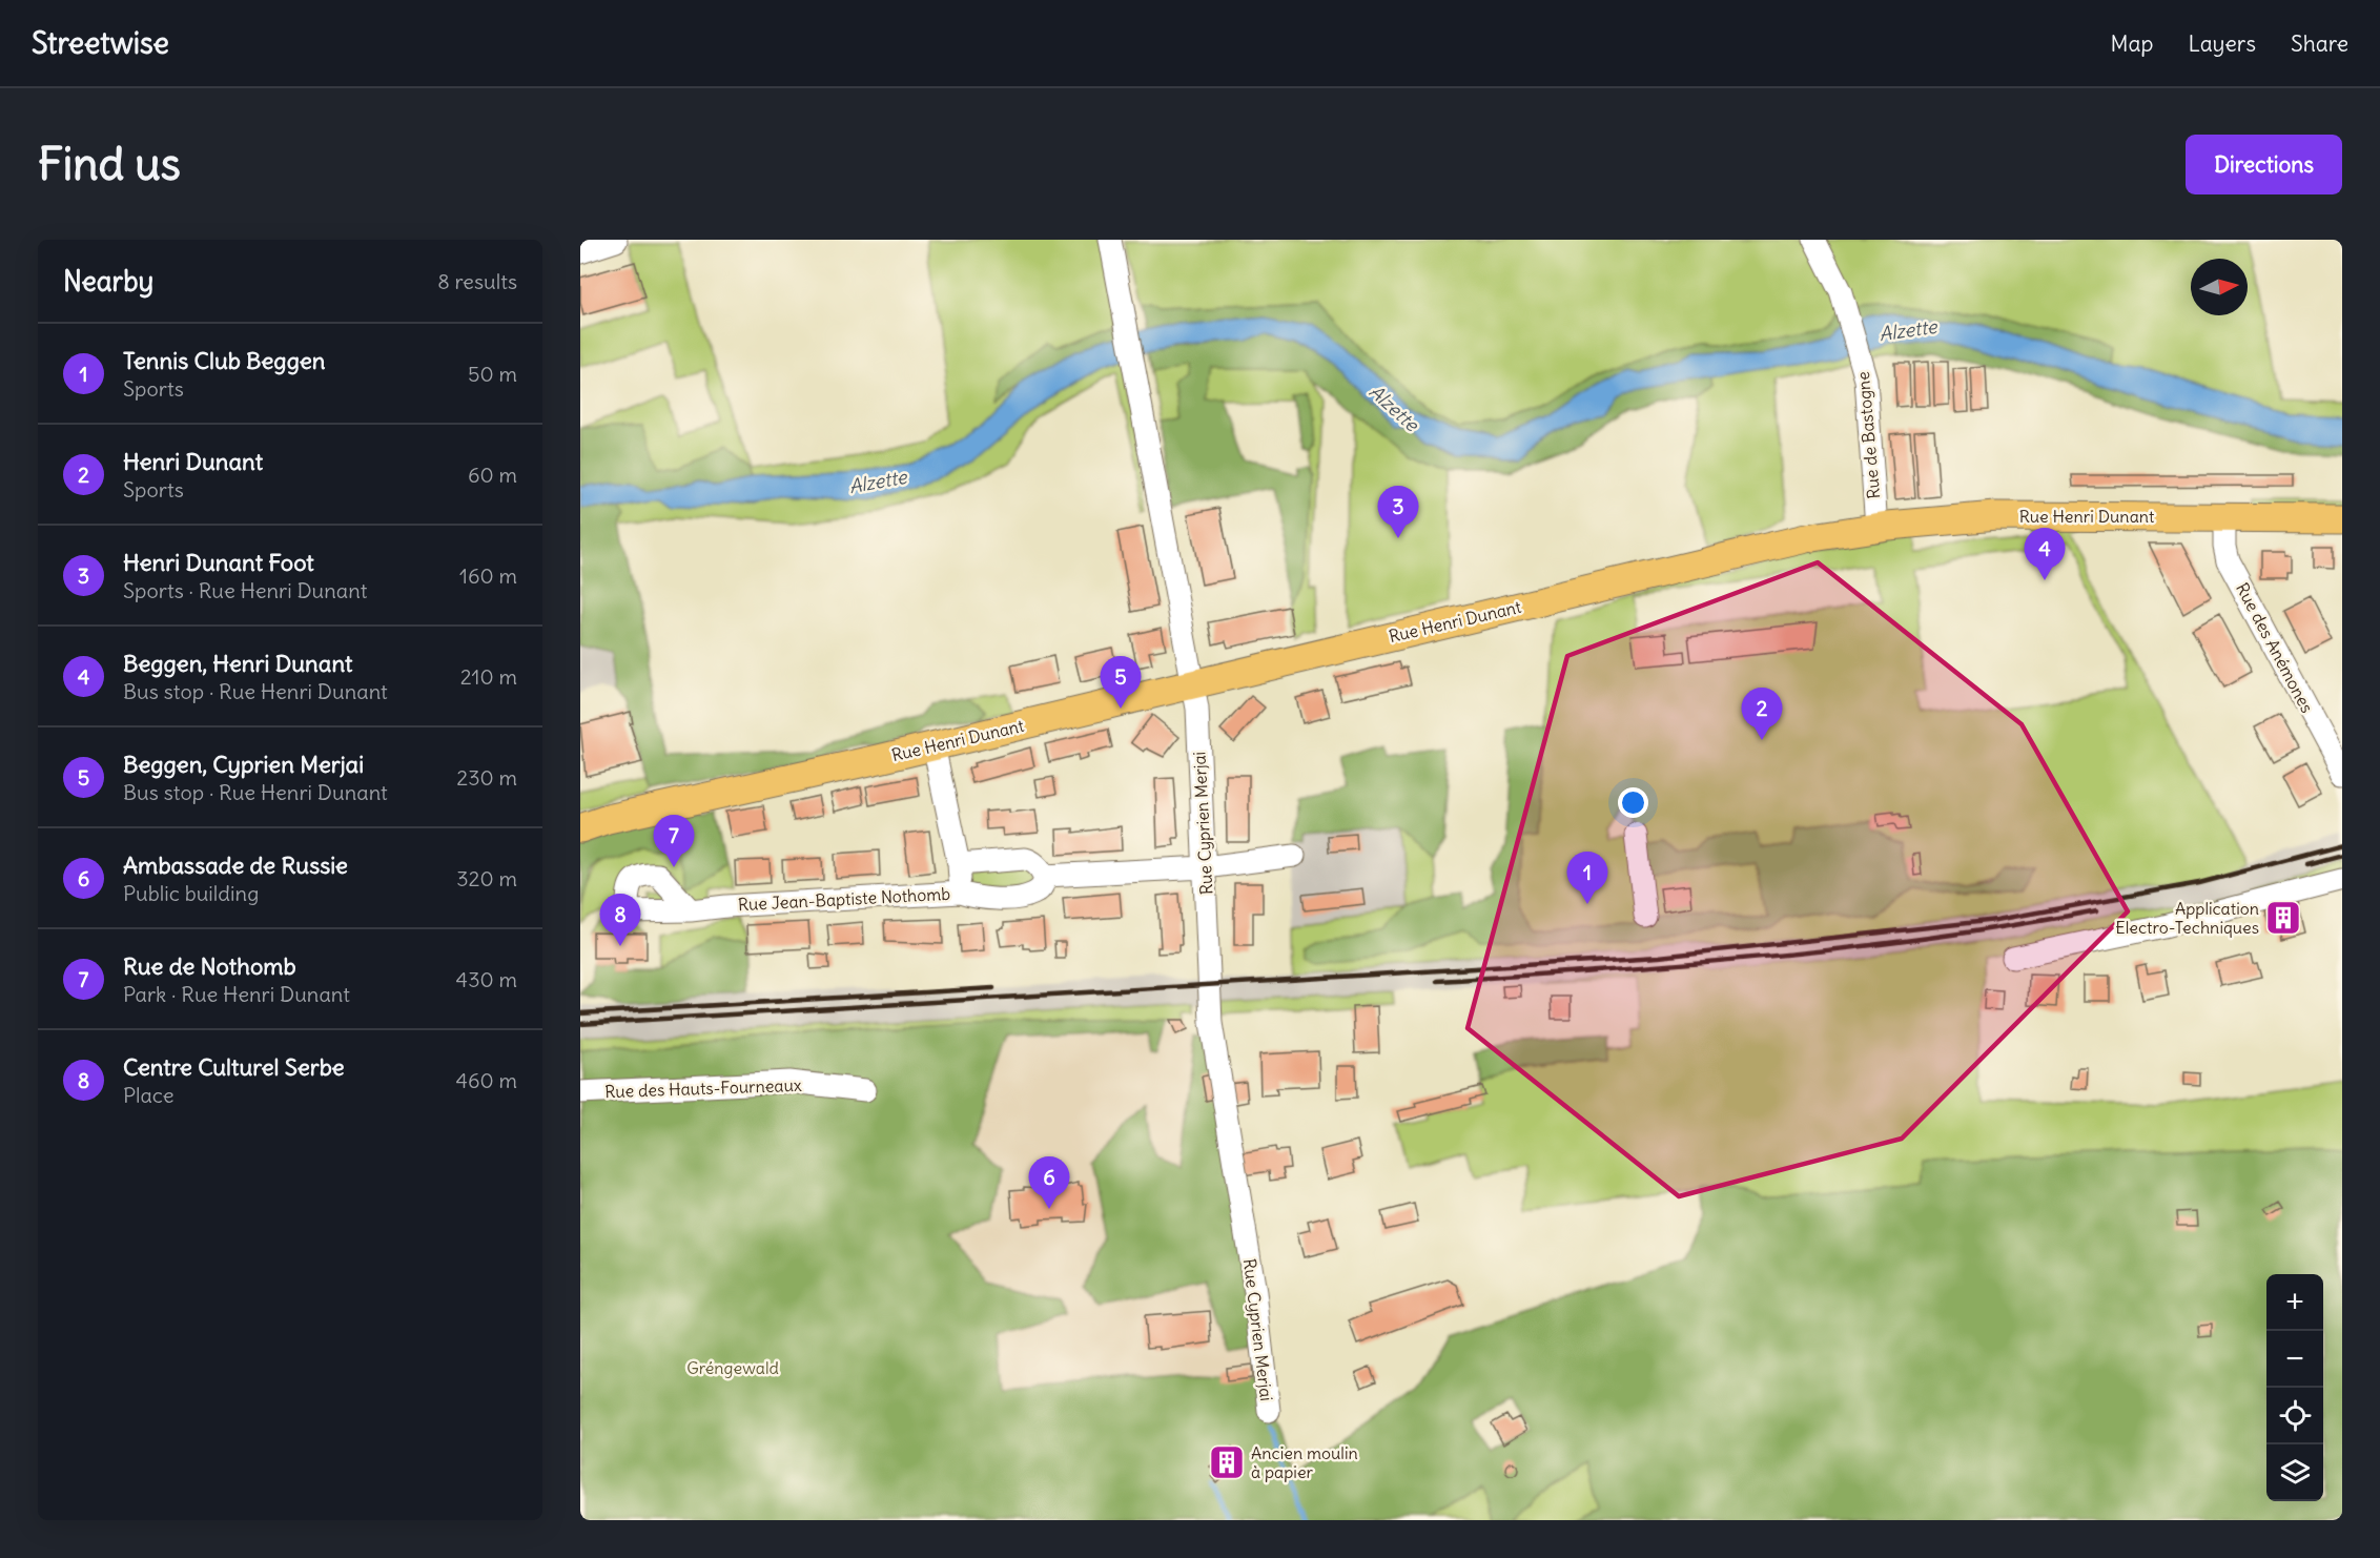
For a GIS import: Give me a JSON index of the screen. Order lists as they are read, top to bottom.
{
  "streets": {
    "main road": ["Rue Henri Dunant"],
    "street": [
      "Rue de Bastogne",
      "Rue des Anémones",
      "Rue Cyprien Merjai",
      "Rue Jean-Baptiste Nothomb",
      "Rue des Hauts-Fourneaux"
    ]
  },
  "crossings": [
    ["Rue de Bastogne", "Rue Henri Dunant"],
    ["Rue Henri Dunant", "Rue des Anémones"],
    ["Rue Henri Dunant", "Rue Cyprien Merjai"]
  ],
  "water": ["Alzette"],
  "parks": ["Gréngewald"],
  "places": {
    "building": ["Application Electro-Techniques", "Ancien moulin à papier"]
  },
  "north": "right",
  "page": {
    "header": "Streetwise",
    "nav": ["Map", "Layers", "Share"],
    "buttons": "Directions",
    "title": "Find us",
    "heading": ["Nearby", "8 results"],
    "list": [
      {
        "mark": "1",
        "name": "Tennis Club Beggen",
        "note": "Sports",
        "value": "50 m"
      },
      {
        "mark": "2",
        "name": "Henri Dunant",
        "note": "Sports",
        "value": "60 m"
      },
      {
        "mark": "3",
        "name": "Henri Dunant Foot",
        "note": "Sports · Rue Henri Dunant",
        "value": "160 m"
      },
      {
        "mark": "4",
        "name": "Beggen, Henri Dunant",
        "note": "Bus stop · Rue Henri Dunant",
        "value": "210 m"
      },
      {
        "mark": "5",
        "name": "Beggen, Cyprien Merjai",
        "note": "Bus stop · Rue Henri Dunant",
        "value": "230 m"
      },
      {
        "mark": "6",
        "name": "Ambassade de Russie",
        "note": "Public building",
        "value": "320 m"
      },
      {
        "mark": "7",
        "name": "Rue de Nothomb",
        "note": "Park · Rue Henri Dunant",
        "value": "430 m"
      },
      {
        "mark": "8",
        "name": "Centre Culturel Serbe",
        "note": "Place",
        "value": "460 m"
      }
    ],
    "pins": [
      "3",
      "4",
      "5",
      "2",
      "7",
      "1",
      "8",
      "6"
    ],
    "map_buttons": ["+", "−"]
  }
}
